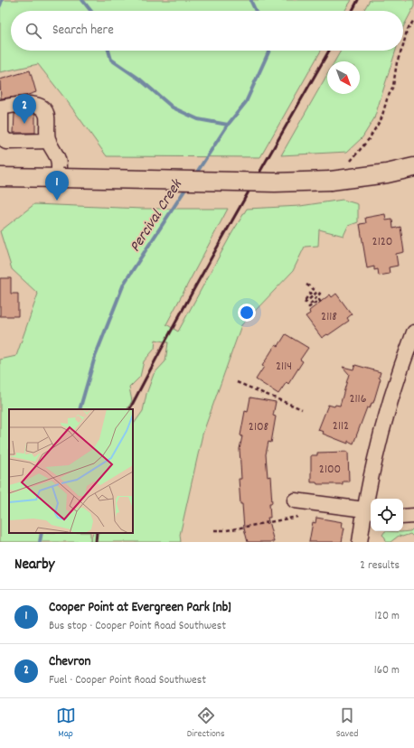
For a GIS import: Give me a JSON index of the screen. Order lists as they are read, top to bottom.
{
  "water": ["Percival Creek"],
  "house_numbers": [
    "2120",
    "2118",
    "2114",
    "2116",
    "2112",
    "2108",
    "2100"
  ],
  "north": "bottom right",
  "page": {
    "search": "Search here",
    "pins": ["2", "1"],
    "heading": ["Nearby", "2 results"],
    "list": [
      {
        "mark": "1",
        "name": "Cooper Point at Evergreen Park [nb]",
        "note": "Bus stop · Cooper Point Road Southwest",
        "value": "120 m"
      },
      {
        "mark": "2",
        "name": "Chevron",
        "note": "Fuel · Cooper Point Road Southwest",
        "value": "160 m"
      }
    ],
    "nav": ["Map", "Directions", "Saved"]
  }
}
